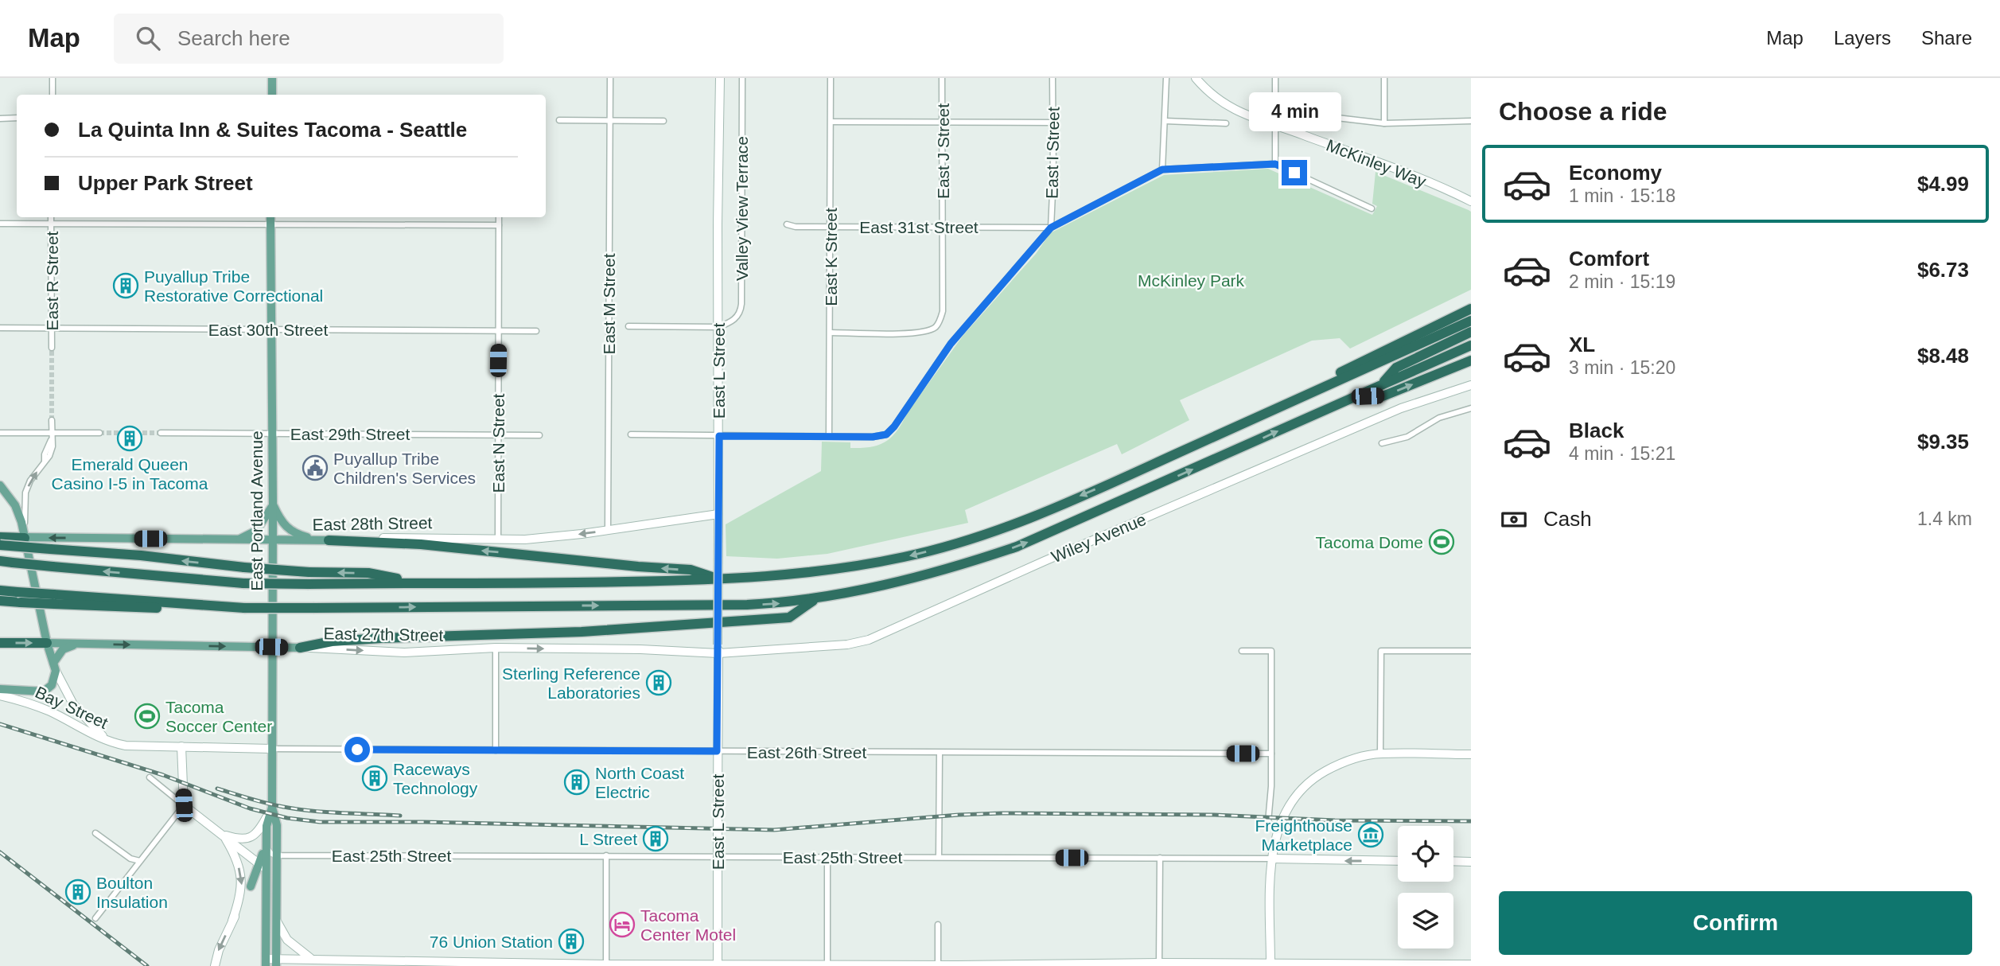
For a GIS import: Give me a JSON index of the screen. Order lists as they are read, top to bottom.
{
  "streets": {
    "main road": [
      "East Portland Avenue",
      "East 28th Street",
      "East 27th Street",
      "Bay Street"
    ],
    "street": [
      "East J Street",
      "East I Street",
      "McKinley Way",
      "Valley View Terrace",
      "East 31st Street",
      "East K Street",
      "East R Street",
      "East M Street",
      "East 30th Street",
      "East L Street",
      "East 29th Street",
      "East N Street",
      "Wiley Avenue",
      "East 26th Street",
      "East 25th Street"
    ]
  },
  "crossings": [
    ["East J Street", "East 31st Street"],
    ["East J Street", "East K Street"],
    ["East I Street", "East 31st Street"],
    ["Valley View Terrace", "East L Street"],
    ["East 31st Street", "East K Street"],
    ["East R Street", "East 30th Street"],
    ["East M Street", "East 28th Street"],
    ["East 30th Street", "East N Street"],
    ["East 30th Street", "East Portland Avenue"],
    ["East L Street", "East 28th Street"],
    ["East L Street", "Wiley Avenue"],
    ["East L Street", "East 27th Street"],
    ["East L Street", "East 26th Street"],
    ["East 29th Street", "East N Street"],
    ["East 29th Street", "East Portland Avenue"],
    ["East N Street", "East 28th Street"],
    ["East Portland Avenue", "East 28th Street"],
    ["East Portland Avenue", "East 27th Street"],
    ["East Portland Avenue", "East 26th Street"],
    ["East Portland Avenue", "East 25th Street"],
    ["East 28th Street", "Bay Street"],
    ["Wiley Avenue", "East 27th Street"],
    ["East 27th Street", "Bay Street"],
    ["Bay Street", "East 26th Street"]
  ],
  "one_way": ["East 28th Street", "East 27th Street"],
  "parks": ["McKinley Park"],
  "places": {
    "building": [
      "Puyallup Tribe Restorative Correctional",
      "Emerald Queen Casino I-5 in Tacoma",
      "Sterling Reference Laboratories",
      "Raceways Technology",
      "North Coast Electric",
      "L Street",
      "Boulton Insulation",
      "76 Union Station"
    ],
    "public building": ["Puyallup Tribe Children's Services"],
    "sports": ["Tacoma Dome", "Tacoma Soccer Center"],
    "museum": ["Freighthouse Marketplace"],
    "hotel": ["Tacoma Center Motel"]
  },
  "page": {
    "header": "Map",
    "search": "Search here",
    "nav": ["Map", "Layers", "Share"],
    "heading": "Choose a ride",
    "bubble": "4 min",
    "banner": ["La Quinta Inn & Suites Tacoma - Seattle", "Upper Park Street"],
    "list": [
      {
        "name": "Economy",
        "note": "1 min · 15:18",
        "value": "$4.99"
      },
      {
        "name": "Comfort",
        "note": "2 min · 15:19",
        "value": "$6.73"
      },
      {
        "name": "XL",
        "note": "3 min · 15:20",
        "value": "$8.48"
      },
      {
        "name": "Black",
        "note": "4 min · 15:21",
        "value": "$9.35"
      }
    ],
    "pay": ["Cash", "1.4 km"],
    "buttons": "Confirm"
  }
}
